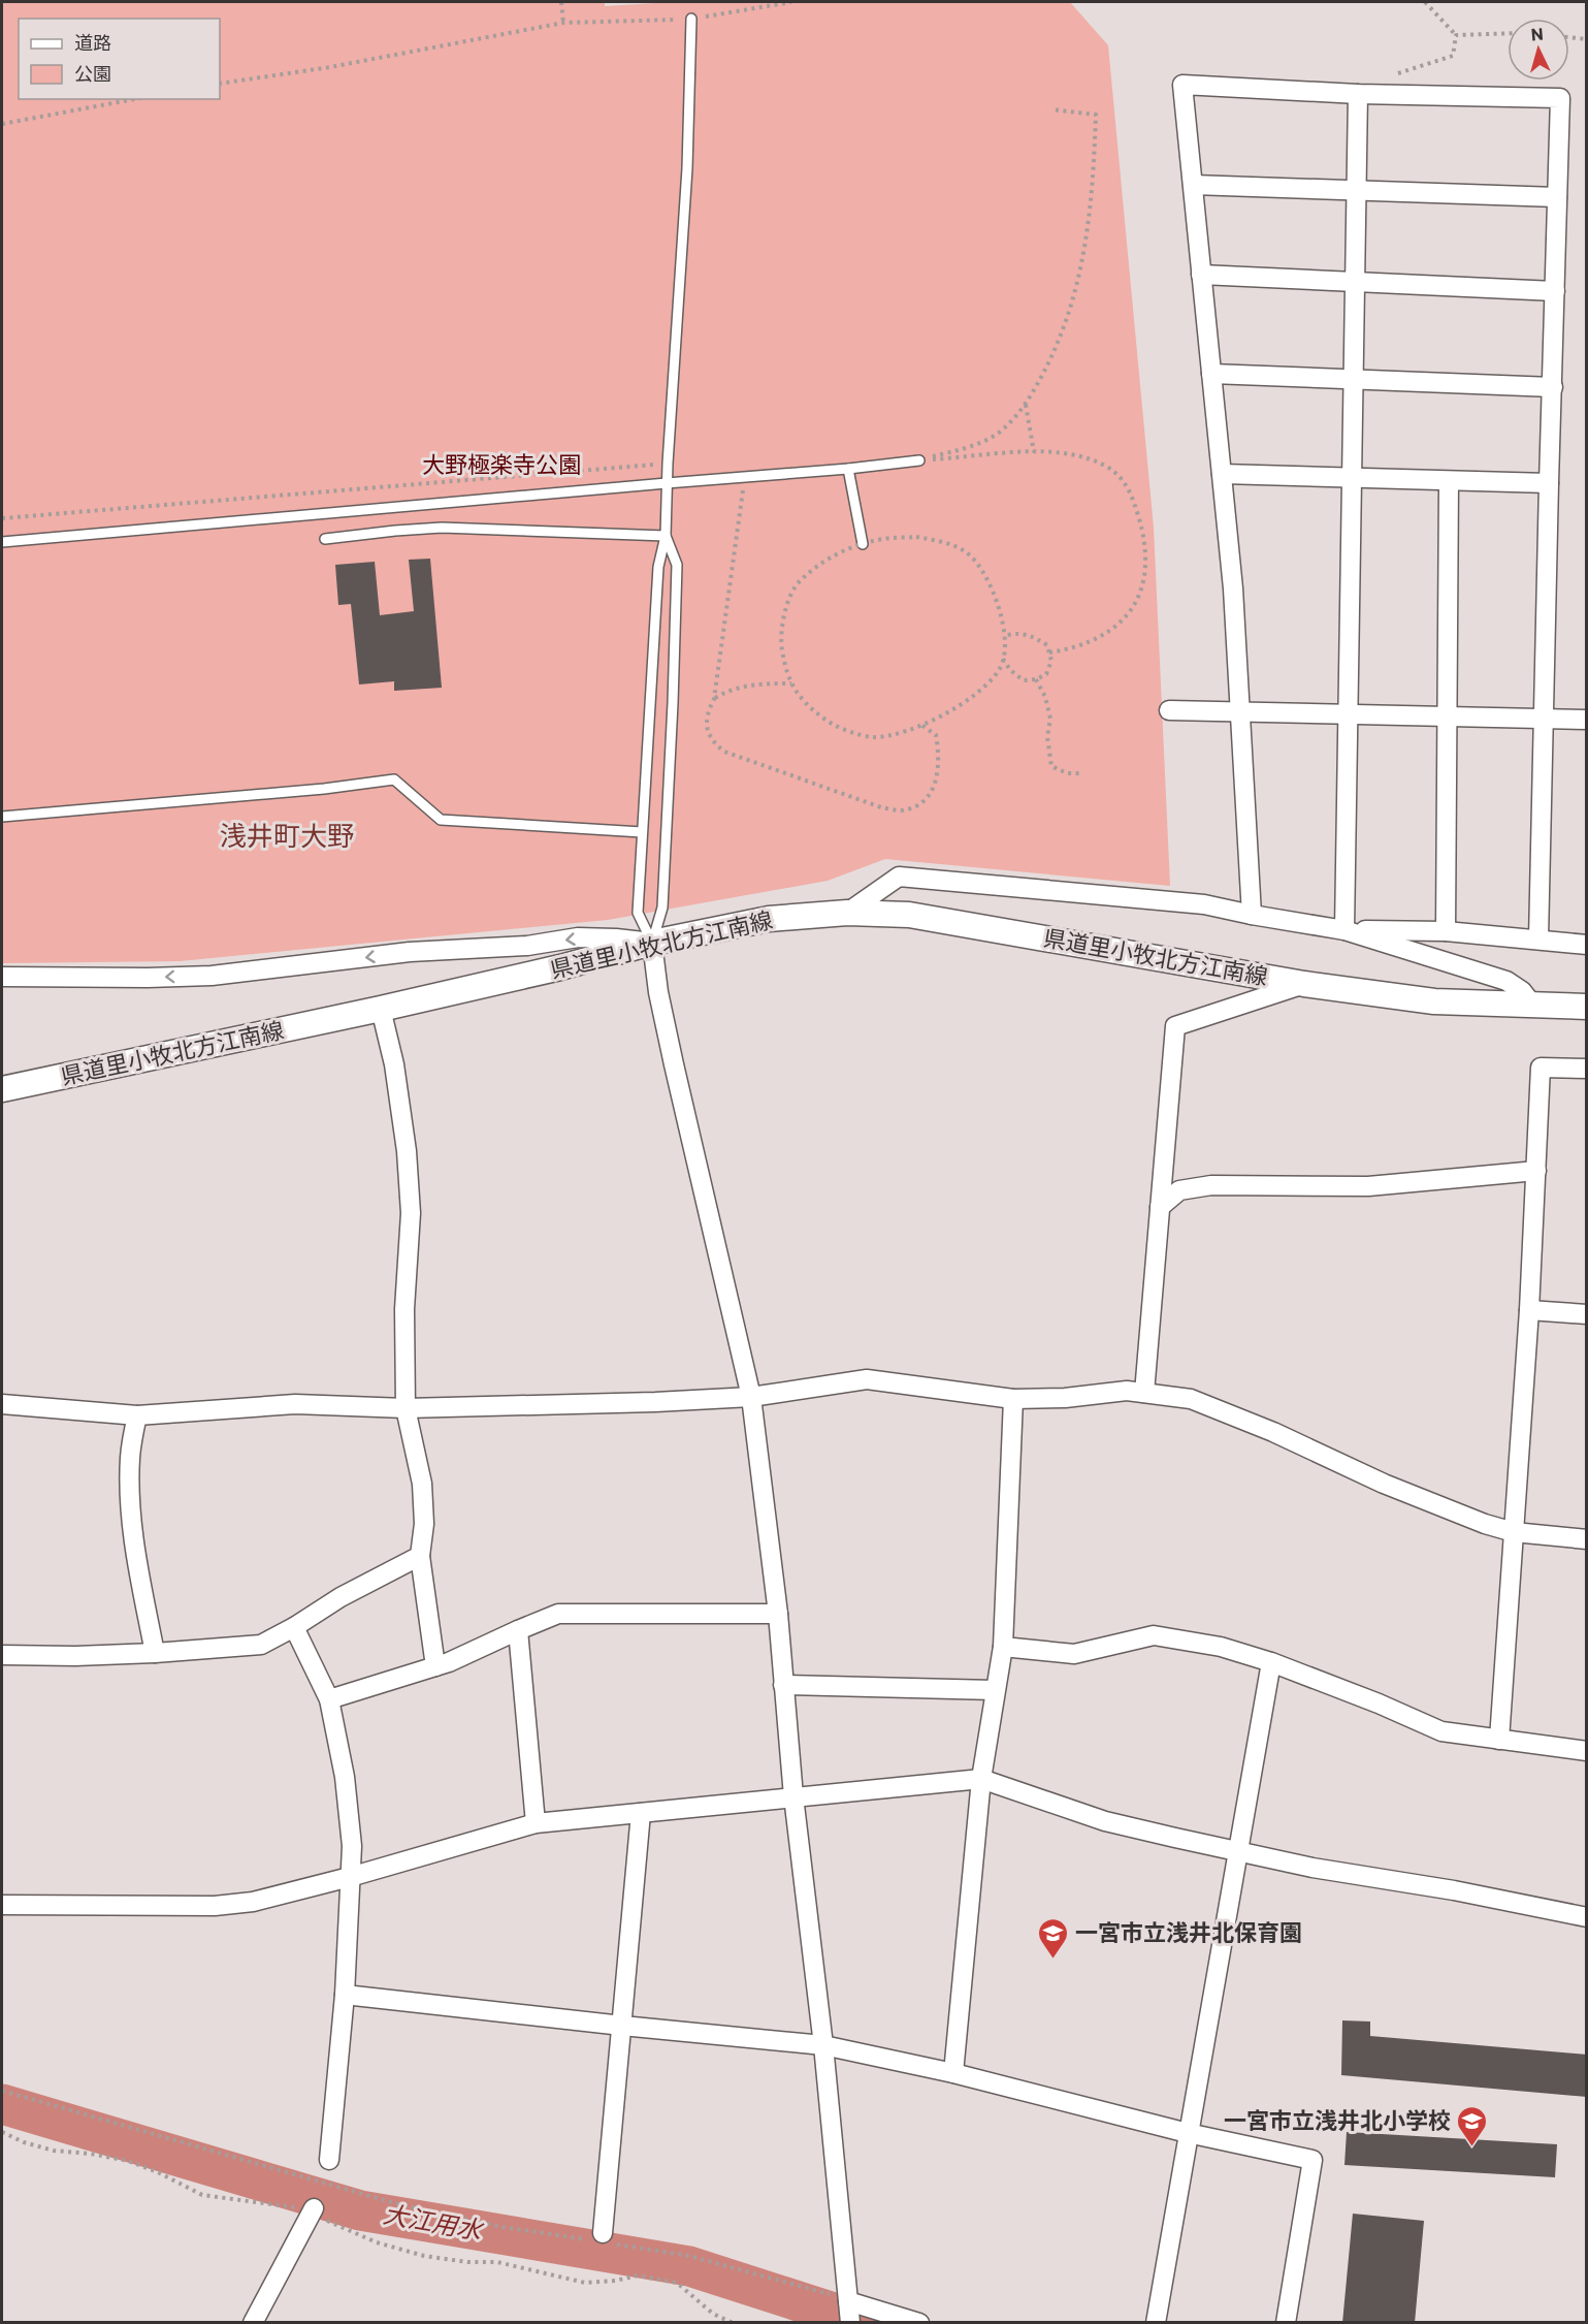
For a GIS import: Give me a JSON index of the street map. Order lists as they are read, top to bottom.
{
  "streets": {
    "main road": ["県道里小牧北方江南線"]
  },
  "districts": ["浅井町大野"],
  "water": ["大江用水"],
  "parks": ["大野極楽寺公園"],
  "places": {
    "school or university": ["一宮市立浅井北保育園", "一宮市立浅井北小学校"]
  },
  "legend": ["道路", "公園"],
  "north": "top"
}
